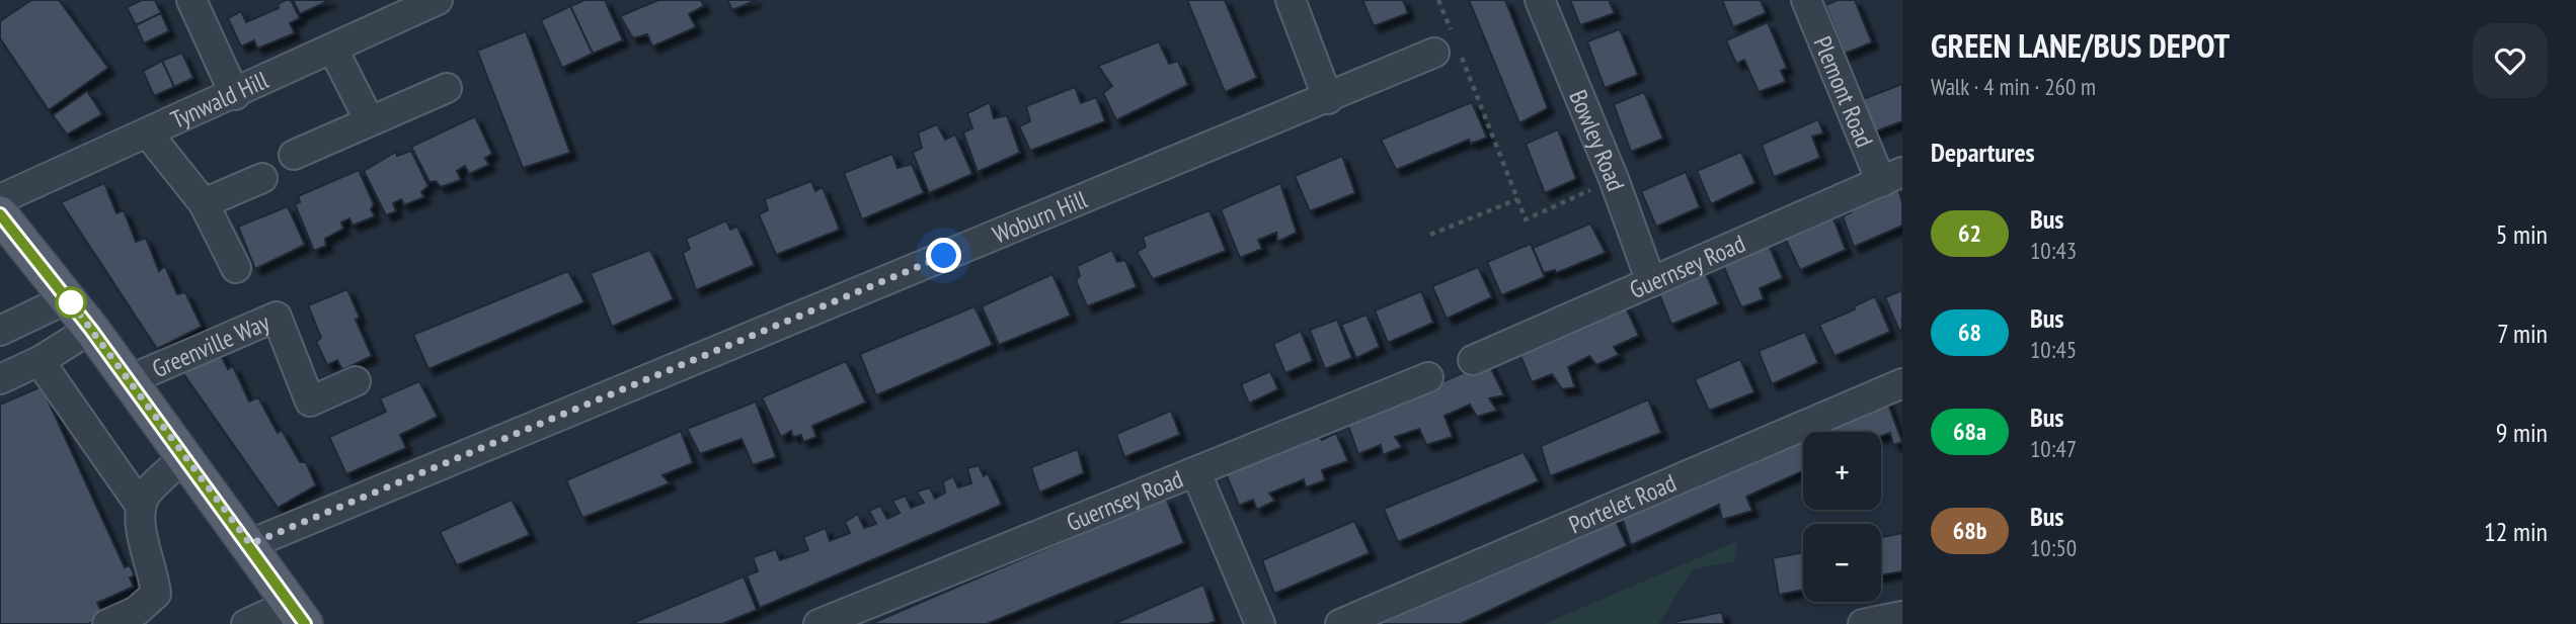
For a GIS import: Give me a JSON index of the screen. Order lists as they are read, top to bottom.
{
  "streets": {
    "street": [
      "Plemont Road",
      "Tynwald Hill",
      "Bowley Road",
      "Woburn Hill",
      "Guernsey Road",
      "Greenville Way",
      "Portelet Road"
    ]
  },
  "crossings": [
    ["Plemont Road", "Guernsey Road"],
    ["Bowley Road", "Guernsey Road"]
  ],
  "lines": ["bus line 62"],
  "page": {
    "heading": [
      ["GREEN LANE/BUS DEPOT", "Walk · 4 min · 260 m"],
      "Departures"
    ],
    "list": [
      {
        "mark": "62",
        "name": "Bus",
        "note": "10:43",
        "value": "5 min"
      },
      {
        "mark": "68",
        "name": "Bus",
        "note": "10:45",
        "value": "7 min"
      },
      {
        "mark": "68a",
        "name": "Bus",
        "note": "10:47",
        "value": "9 min"
      },
      {
        "mark": "68b",
        "name": "Bus",
        "note": "10:50",
        "value": "12 min"
      }
    ],
    "map_buttons": ["+", "−"]
  }
}
